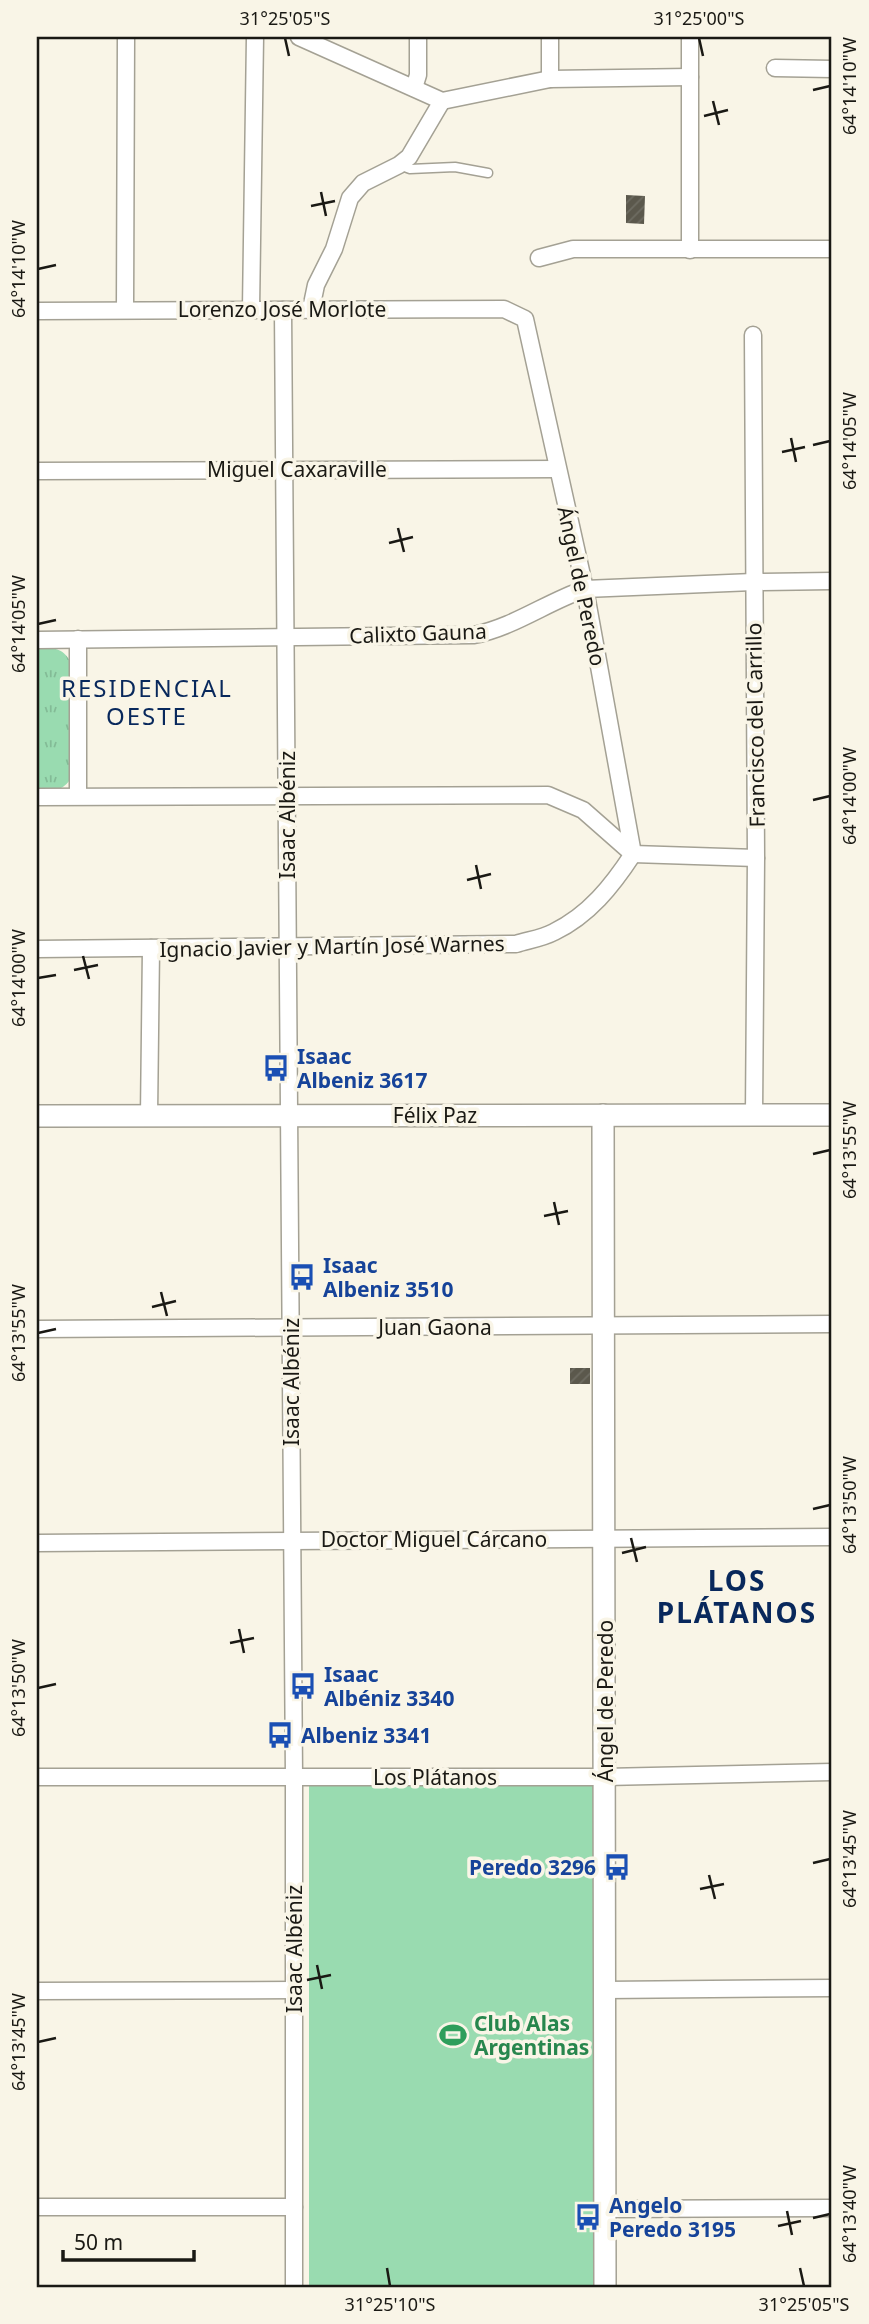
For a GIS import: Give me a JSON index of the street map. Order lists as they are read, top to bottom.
{
  "streets": {
    "main road": ["Ángel de Peredo", "Félix Paz"],
    "street": [
      "Lorenzo José Morlote",
      "Miguel Caxaraville",
      "Calixto Gauna",
      "Francisco del Carrillo",
      "Isaac Albéniz",
      "Ignacio Javier y Martín José Warnes",
      "Juan Gaona",
      "Doctor Miguel Cárcano",
      "Los Plátanos"
    ]
  },
  "crossings": [
    ["Lorenzo José Morlote", "Ángel de Peredo"],
    ["Lorenzo José Morlote", "Isaac Albéniz"],
    ["Miguel Caxaraville", "Ángel de Peredo"],
    ["Miguel Caxaraville", "Isaac Albéniz"],
    ["Ángel de Peredo", "Calixto Gauna"],
    ["Ángel de Peredo", "Ignacio Javier y Martín José Warnes"],
    ["Ángel de Peredo", "Félix Paz"],
    ["Ángel de Peredo", "Juan Gaona"],
    ["Ángel de Peredo", "Doctor Miguel Cárcano"],
    ["Ángel de Peredo", "Los Plátanos"],
    ["Calixto Gauna", "Francisco del Carrillo"],
    ["Calixto Gauna", "Isaac Albéniz"],
    ["Francisco del Carrillo", "Félix Paz"],
    ["Isaac Albéniz", "Ignacio Javier y Martín José Warnes"],
    ["Isaac Albéniz", "Félix Paz"],
    ["Isaac Albéniz", "Juan Gaona"],
    ["Isaac Albéniz", "Doctor Miguel Cárcano"],
    ["Isaac Albéniz", "Los Plátanos"]
  ],
  "districts": ["RESIDENCIAL OESTE", "LOS PLÁTANOS"],
  "places": {
    "bus stop": [
      "Isaac Albeniz 3617",
      "Isaac Albeniz 3510",
      "Isaac Albéniz 3340",
      "Albeniz 3341",
      "Peredo 3296",
      "Angelo Peredo 3195"
    ],
    "sports": ["Club Alas Argentinas"]
  },
  "scale_bar": "50 m",
  "coordinates": [
    "31°25'05\"S",
    "31°25'00\"S",
    "64°14'10\"W",
    "64°14'05\"W",
    "64°14'00\"W",
    "64°13'55\"W",
    "64°13'50\"W",
    "64°13'45\"W",
    "64°13'40\"W",
    "31°25'10\"S"
  ]
}
